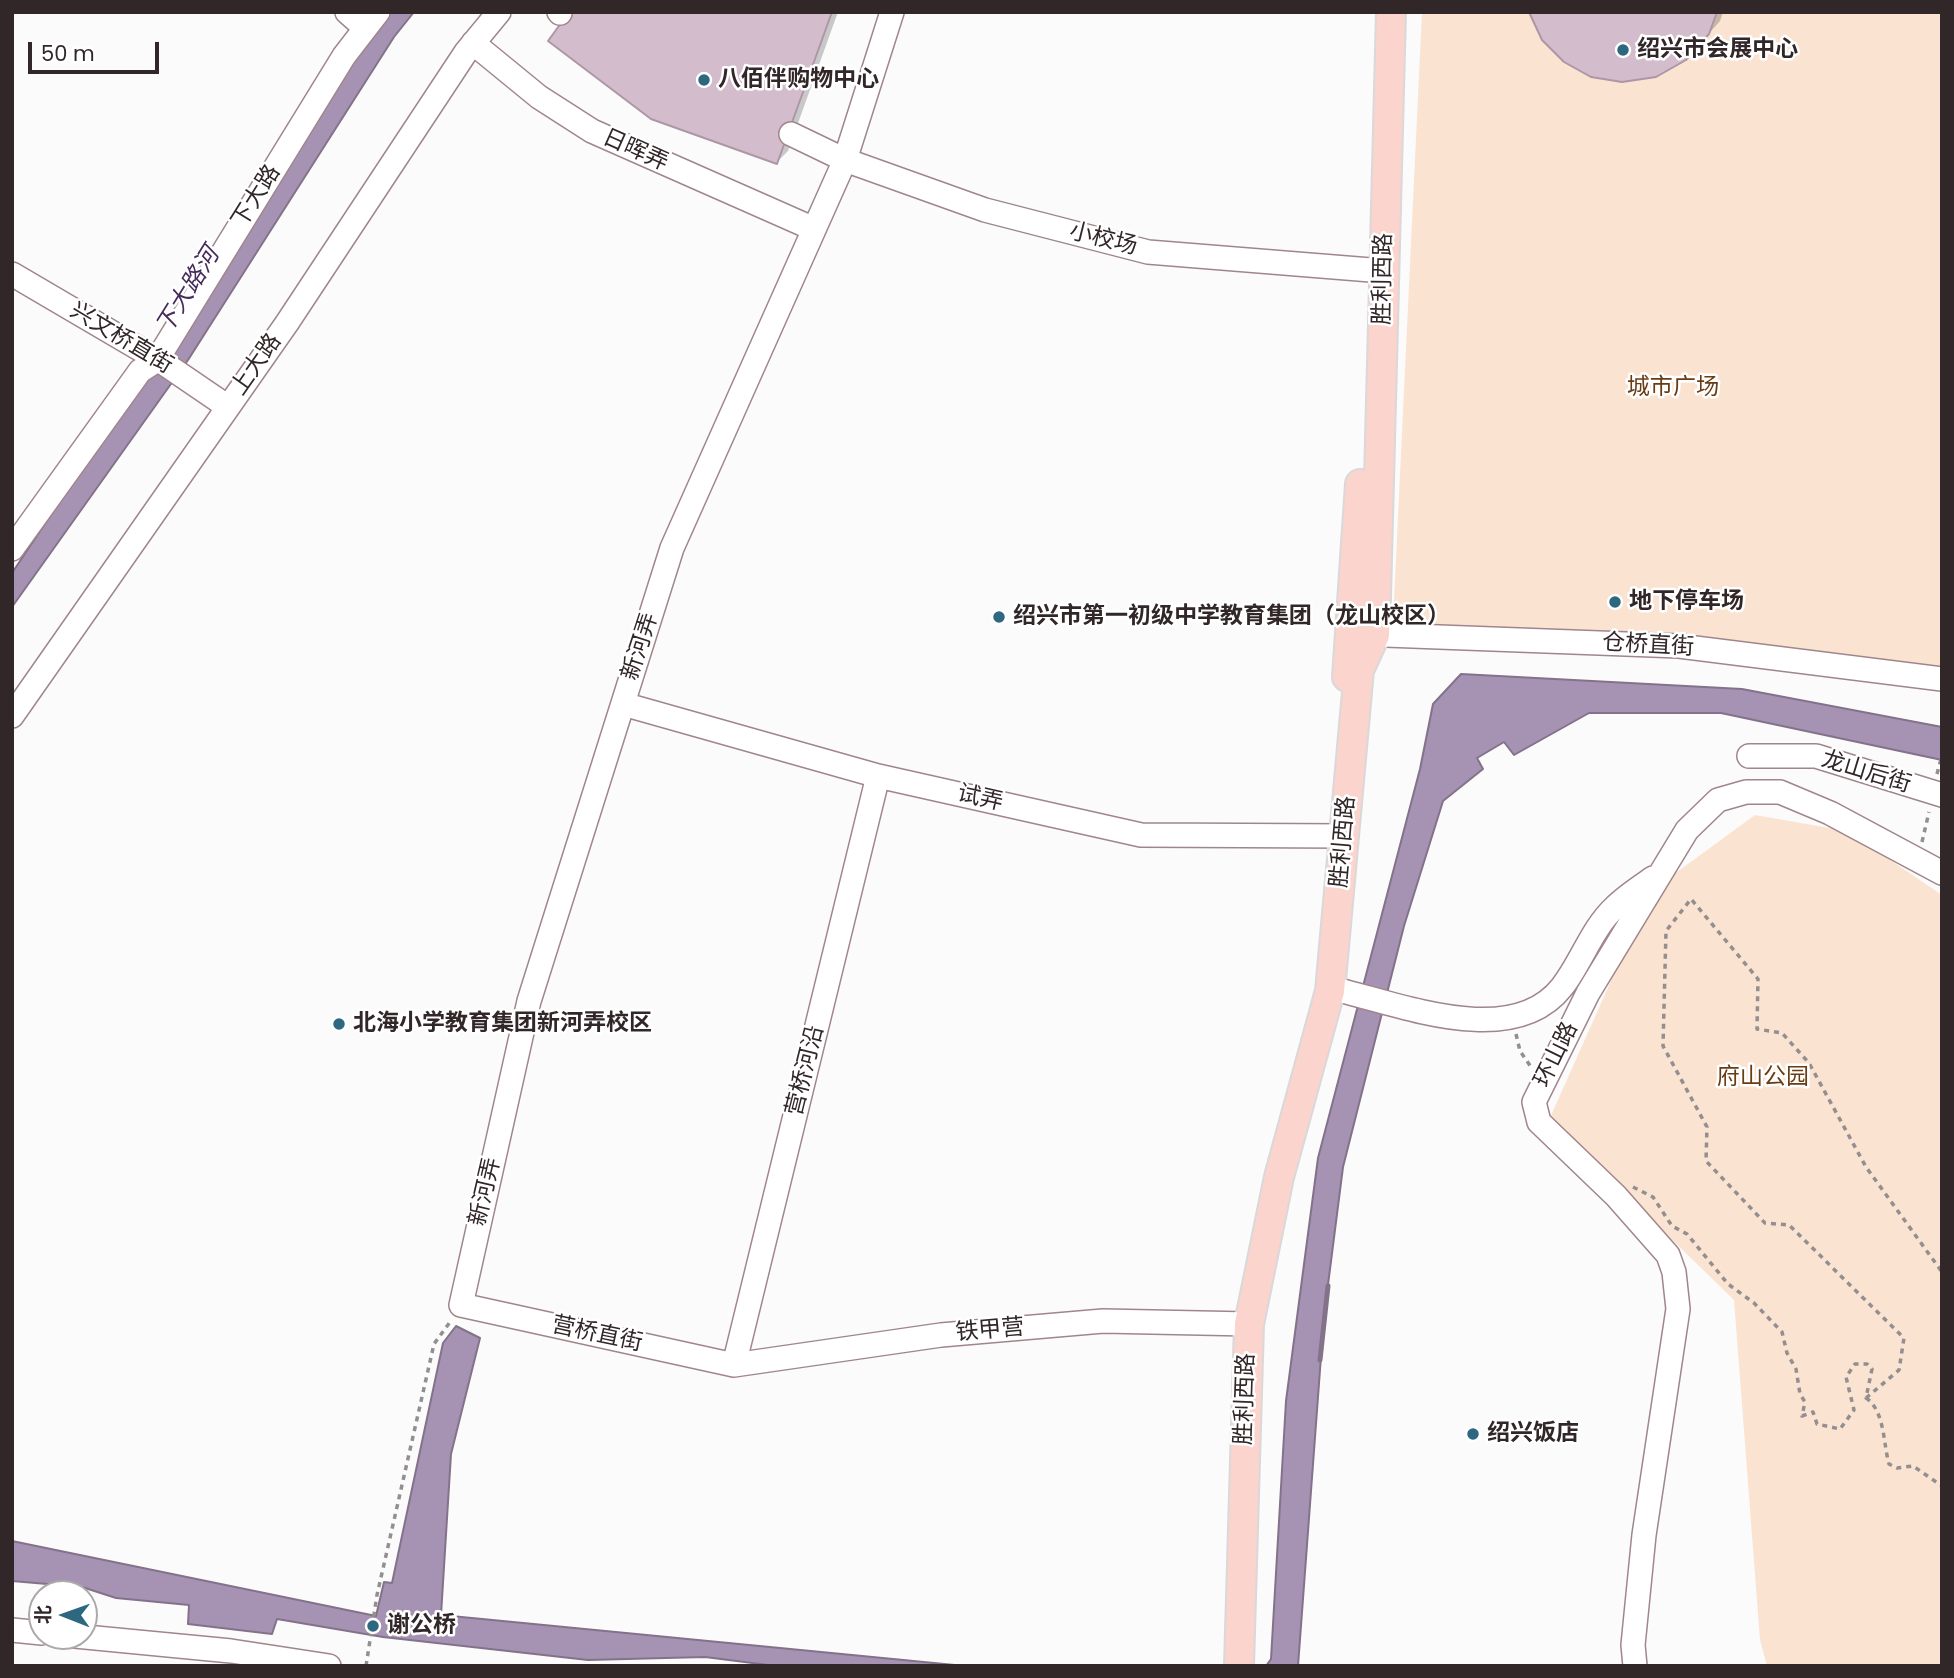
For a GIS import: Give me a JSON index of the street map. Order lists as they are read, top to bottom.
{
  "streets": {
    "main road": ["胜利西路"],
    "street": [
      "日晖弄",
      "下大路",
      "小校场",
      "兴文桥直街",
      "上大路",
      "仓桥直街",
      "新河弄",
      "龙山后街",
      "试弄",
      "环山路",
      "营桥河沿",
      "铁甲营",
      "营桥直街"
    ]
  },
  "crossings": [
    ["日晖弄", "上大路"],
    ["日晖弄", "新河弄"],
    ["下大路", "兴文桥直街"],
    ["小校场", "胜利西路"],
    ["小校场", "新河弄"],
    ["胜利西路", "仓桥直街"],
    ["胜利西路", "试弄"],
    ["胜利西路", "铁甲营"],
    ["兴文桥直街", "上大路"],
    ["新河弄", "试弄"],
    ["新河弄", "营桥直街"],
    ["试弄", "营桥河沿"],
    ["营桥河沿", "铁甲营"],
    ["营桥河沿", "营桥直街"],
    ["铁甲营", "营桥直街"]
  ],
  "water": ["下大路河"],
  "parks": ["城市广场", "府山公园"],
  "places": [
    "绍兴市会展中心",
    "八佰伴购物中心",
    "地下停车场",
    "绍兴市第一初级中学教育集团（龙山校区）",
    "北海小学教育集团新河弄校区",
    "绍兴饭店",
    "谢公桥"
  ],
  "scale_bar": "50 m",
  "north": "left"
}
